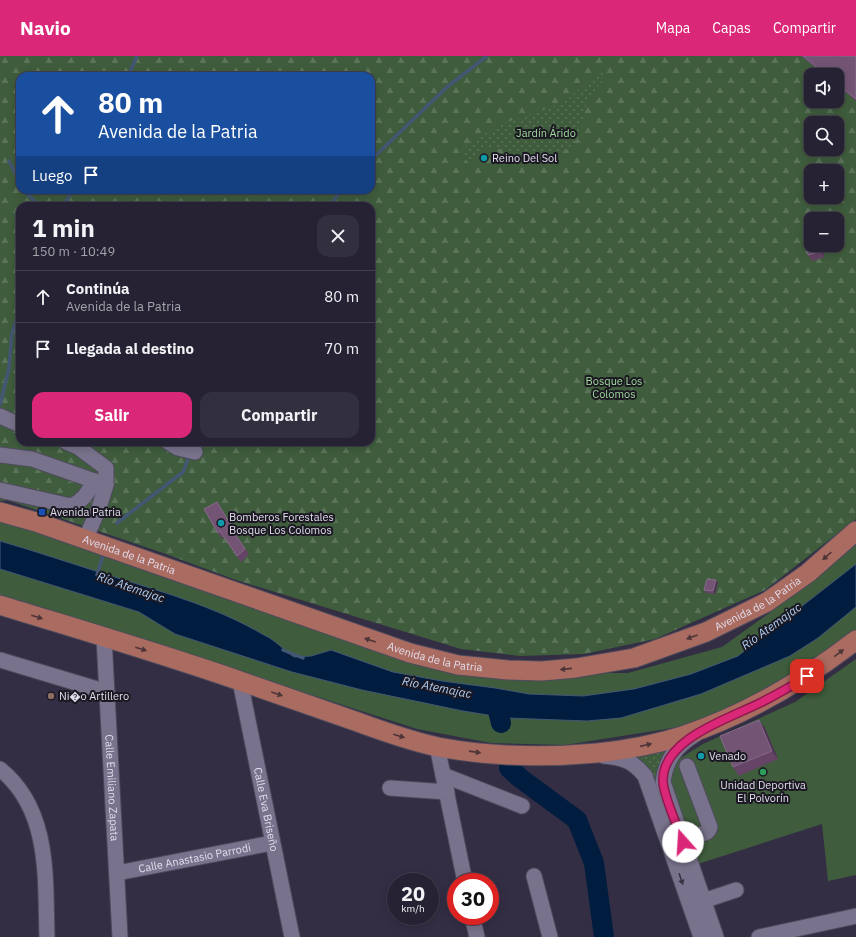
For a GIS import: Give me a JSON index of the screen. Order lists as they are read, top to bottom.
{
  "streets": {
    "main road": ["Avenida de la Patria"],
    "street": ["Calle Emiliano Zapata", "Calle Eva Briseño", "Calle Anastasio Parrodi"]
  },
  "crossings": [
    ["Calle Emiliano Zapata", "Calle Anastasio Parrodi"],
    ["Calle Eva Briseño", "Calle Anastasio Parrodi"]
  ],
  "water": ["Río Atemajac"],
  "parks": ["Jardín Árido", "Bosque Los Colomos"],
  "places": {
    "other": [
      "Reino Del Sol",
      "Bomberos Forestales Bosque Los Colomos",
      "Ni�o Artillero",
      "Venado",
      "Unidad Deportiva El Polvorín"
    ],
    "transit": ["Avenida Patria"]
  },
  "page": {
    "header": "Navio",
    "nav": ["Mapa", "Capas", "Compartir"],
    "map_buttons": ["+", "−"],
    "turn": ["80 m", "Avenida de la Patria"],
    "then": "Luego",
    "heading": ["1 min", "150 m · 10:49"],
    "list": [
      {
        "name": "Continúa",
        "note": "Avenida de la Patria",
        "value": "80 m"
      },
      {
        "name": "Llegada al destino",
        "value": "70 m"
      }
    ],
    "buttons": ["Salir", "Compartir"],
    "speed": "20 km/h",
    "limit": "30"
  }
}
